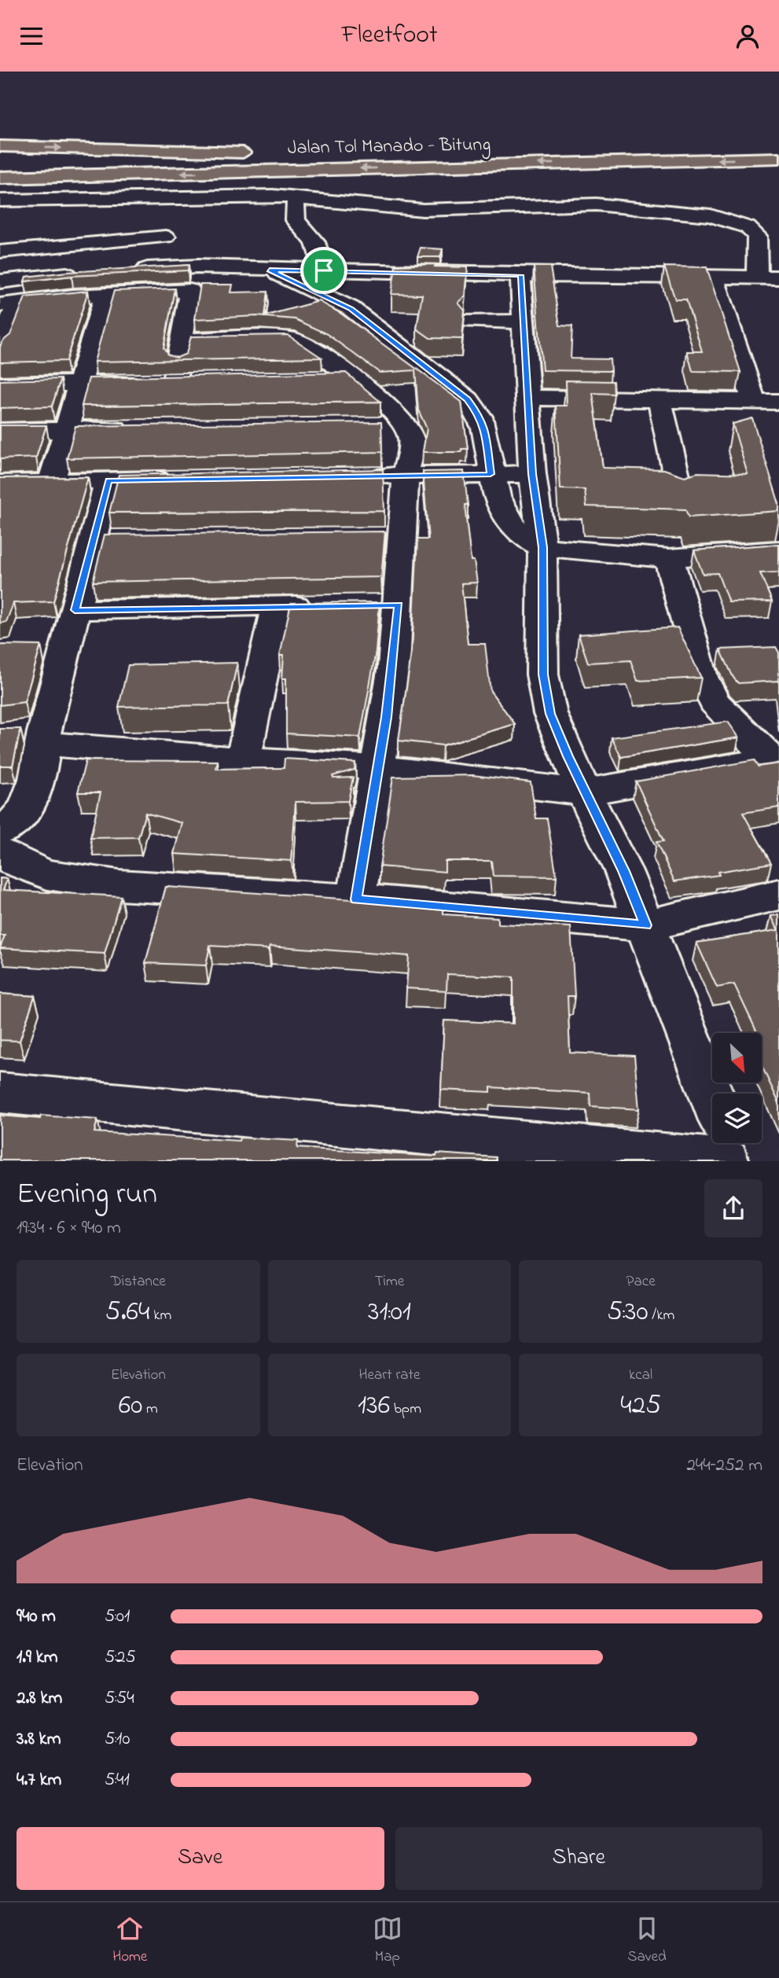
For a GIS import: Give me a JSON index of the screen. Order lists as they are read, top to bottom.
{
  "streets": {
    "highway": ["Jalan Tol Manado - Bitung"]
  },
  "north": "bottom right",
  "page": {
    "header": "Fleetfoot",
    "heading": ["Evening run", "19:34 · 6 × 940 m"],
    "stats": [
      ["Distance", "5.64 km"],
      ["Time", "31:01"],
      ["Pace", "5:30 /km"],
      ["Elevation", "60 m"],
      ["Heart rate", "136 bpm"],
      ["kcal", "425"]
    ],
    "chart": ["Elevation", "244–252 m"],
    "list": [
      {
        "name": "940 m",
        "note": "5:01"
      },
      {
        "name": "1.9 km",
        "note": "5:25"
      },
      {
        "name": "2.8 km",
        "note": "5:54"
      },
      {
        "name": "3.8 km",
        "note": "5:10"
      },
      {
        "name": "4.7 km",
        "note": "5:41"
      }
    ],
    "buttons": ["Save", "Share"],
    "tabs": ["Home", "Map", "Saved"]
  }
}
